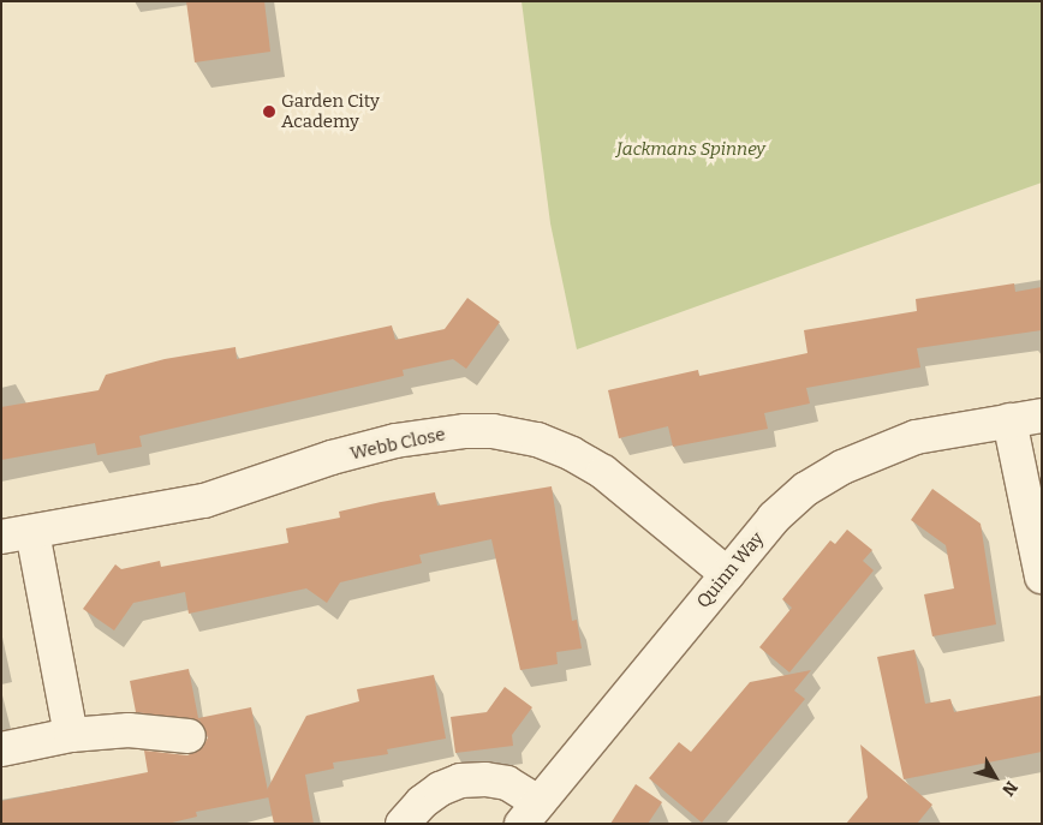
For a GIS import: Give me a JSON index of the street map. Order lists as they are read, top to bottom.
{
  "streets": {
    "street": ["Webb Close", "Quinn Way"]
  },
  "crossings": [
    ["Webb Close", "Quinn Way"]
  ],
  "parks": ["Jackmans Spinney"],
  "places": ["Garden City Academy"],
  "north": "bottom right"
}
